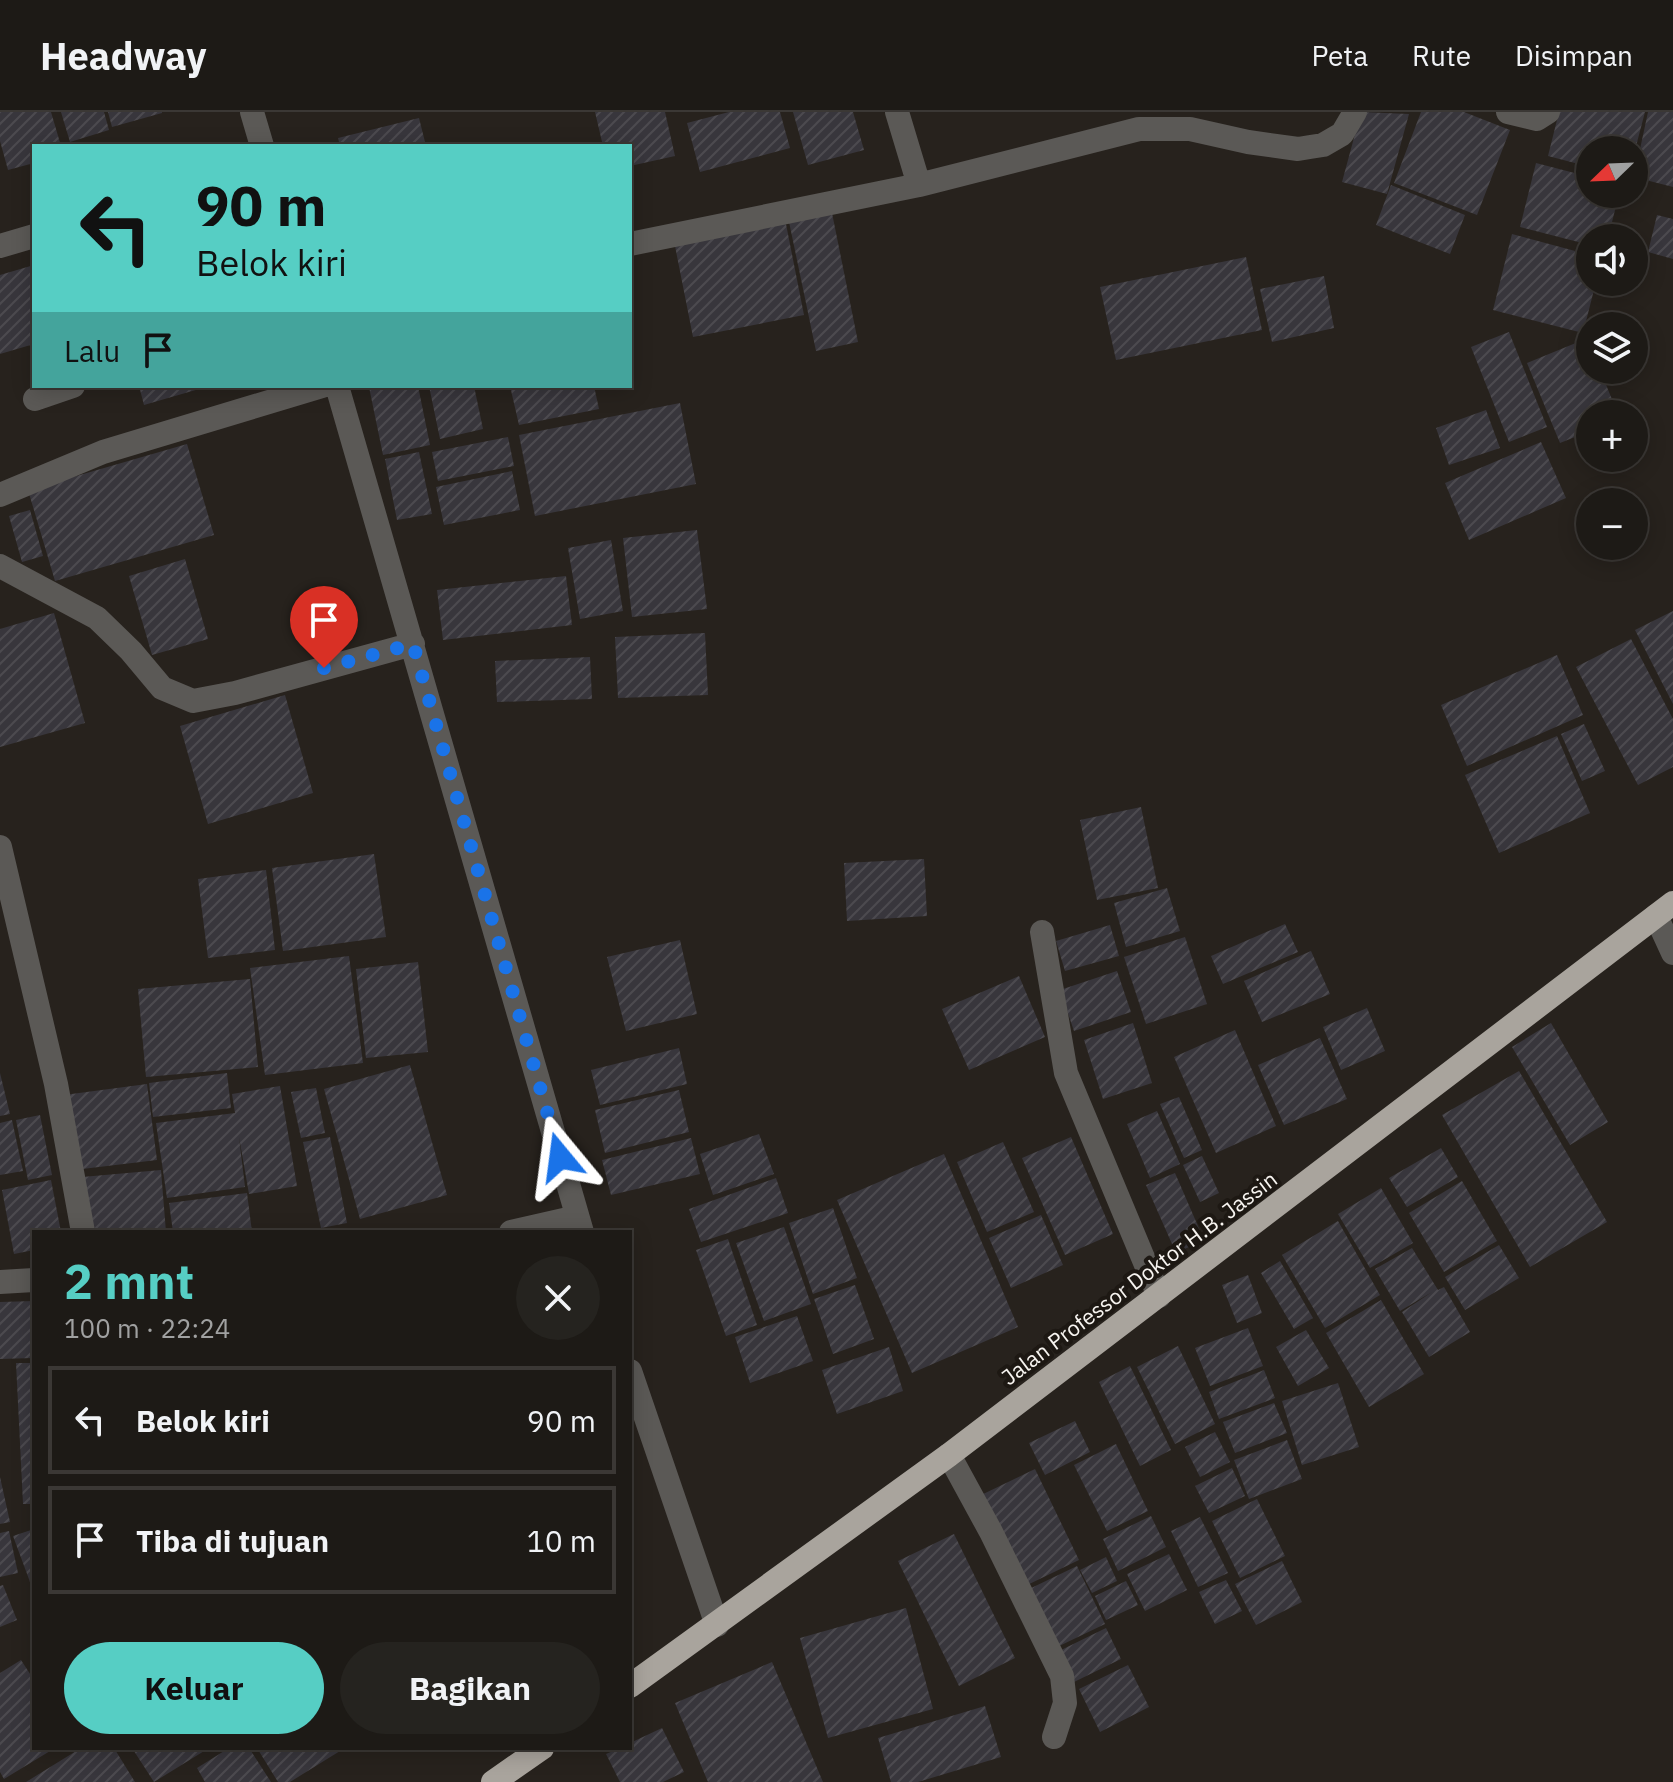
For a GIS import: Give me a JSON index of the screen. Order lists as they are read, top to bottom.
{
  "streets": {
    "highway": ["Jalan Professor Doktor H.B. Jassin"]
  },
  "north": "bottom left",
  "page": {
    "header": "Headway",
    "nav": ["Peta", "Rute", "Disimpan"],
    "map_buttons": ["+", "−"],
    "turn": ["90 m", "Belok kiri"],
    "then": "Lalu",
    "heading": ["2 mnt", "100 m · 22:24"],
    "list": [
      {
        "name": "Belok kiri",
        "value": "90 m"
      },
      {
        "name": "Tiba di tujuan",
        "value": "10 m"
      }
    ],
    "buttons": ["Keluar", "Bagikan"]
  }
}
